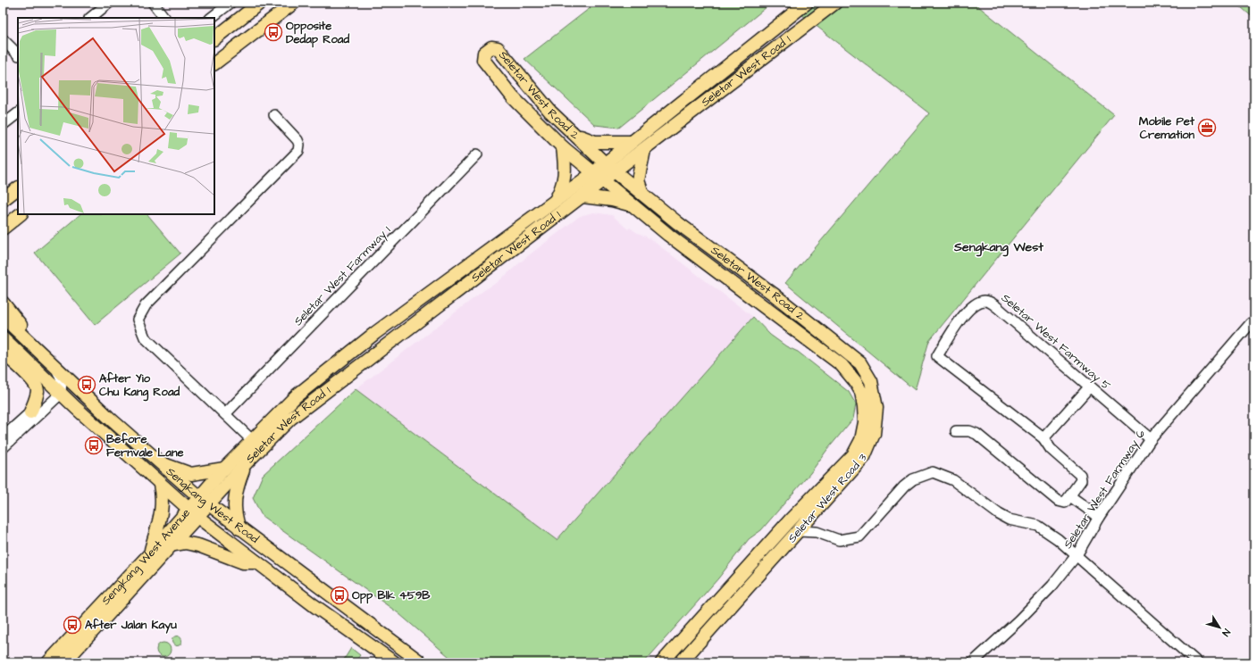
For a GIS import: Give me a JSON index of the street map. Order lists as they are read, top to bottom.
{
  "streets": {
    "main road": [
      "Seletar West Road 1",
      "Seletar West Road 2",
      "Seletar West Road 3",
      "Sengkang West Road",
      "Sengkang West Avenue"
    ],
    "street": ["Seletar West Farmway 1", "Seletar West Farmway 5", "Seletar West Farmway 6"]
  },
  "crossings": [
    ["Seletar West Road 1", "Seletar West Road 2"],
    ["Seletar West Road 1", "Sengkang West Road"],
    ["Seletar West Road 1", "Sengkang West Avenue"],
    ["Seletar West Road 2", "Seletar West Road 3"],
    ["Seletar West Farmway 5", "Seletar West Farmway 6"],
    ["Sengkang West Road", "Sengkang West Avenue"]
  ],
  "districts": ["Sengkang West"],
  "places": {
    "bus stop": [
      "Opposite Dedap Road",
      "After Yio Chu Kang Road",
      "Before Fernvale Lane",
      "Opp Blk 459B",
      "After Jalan Kayu"
    ],
    "office": ["Mobile Pet Cremation"]
  },
  "north": "bottom right"
}
